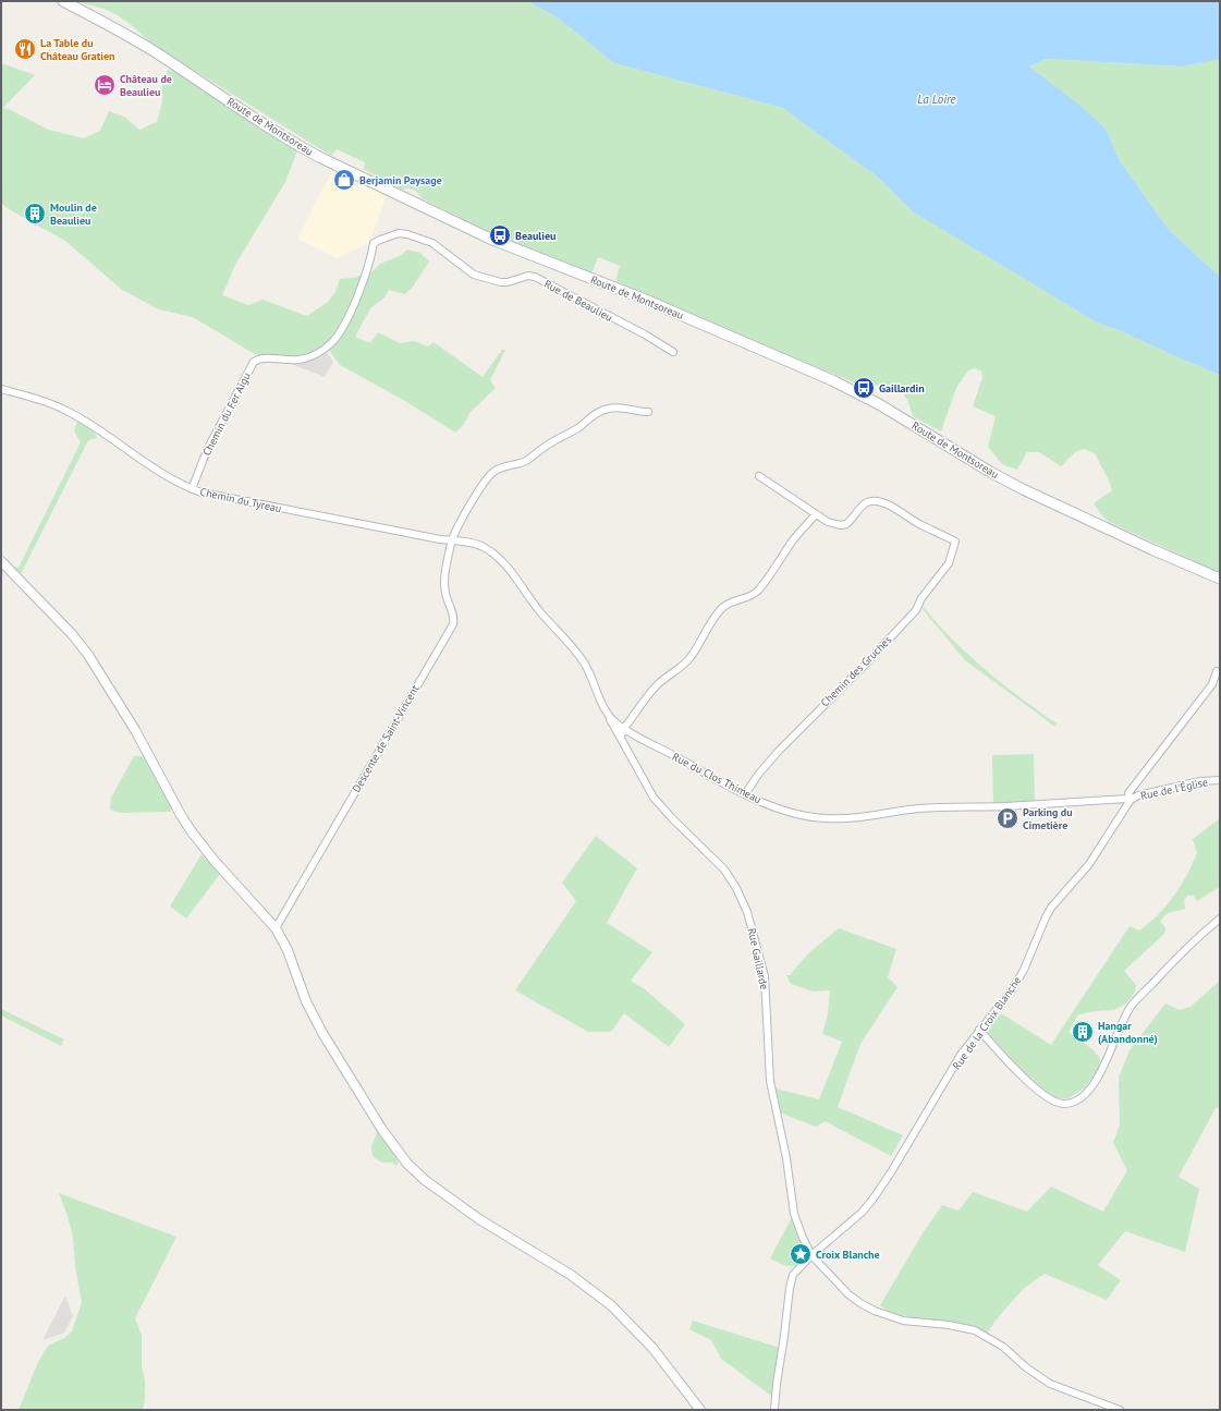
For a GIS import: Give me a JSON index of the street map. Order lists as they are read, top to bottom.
{
  "streets": {
    "main road": ["Route de Montsoreau"],
    "street": [
      "Rue de Beaulieu",
      "Chemin du Fer Aigu",
      "Chemin du Tyreau",
      "Chemin des Gruches",
      "Descente de Saint-Vincent",
      "Rue du Clos Thimeau",
      "Rue de l'Église",
      "Rue Gaillarde",
      "Rue de la Croix Blanche"
    ]
  },
  "crossings": [
    ["Rue de Beaulieu", "Chemin du Fer Aigu"],
    ["Chemin du Fer Aigu", "Chemin du Tyreau"],
    ["Chemin du Tyreau", "Descente de Saint-Vincent"],
    ["Chemin du Tyreau", "Rue du Clos Thimeau"],
    ["Chemin des Gruches", "Rue du Clos Thimeau"],
    ["Descente de Saint-Vincent", "Rue du Clos Thimeau"],
    ["Rue du Clos Thimeau", "Rue de l'Église"],
    ["Rue du Clos Thimeau", "Rue Gaillarde"],
    ["Rue du Clos Thimeau", "Rue de la Croix Blanche"],
    ["Rue de l'Église", "Rue de la Croix Blanche"],
    ["Rue Gaillarde", "Rue de la Croix Blanche"]
  ],
  "water": ["La Loire"],
  "places": {
    "restaurant": ["La Table du Château Gratien"],
    "hotel": ["Château de Beaulieu"],
    "shop": ["Berjamin Paysage"],
    "building": ["Moulin de Beaulieu", "Hangar (Abandonné)"],
    "bus stop": ["Beaulieu", "Gaillardin"],
    "parking": ["Parking du Cimetière"],
    "place": ["Croix Blanche"]
  }
}
